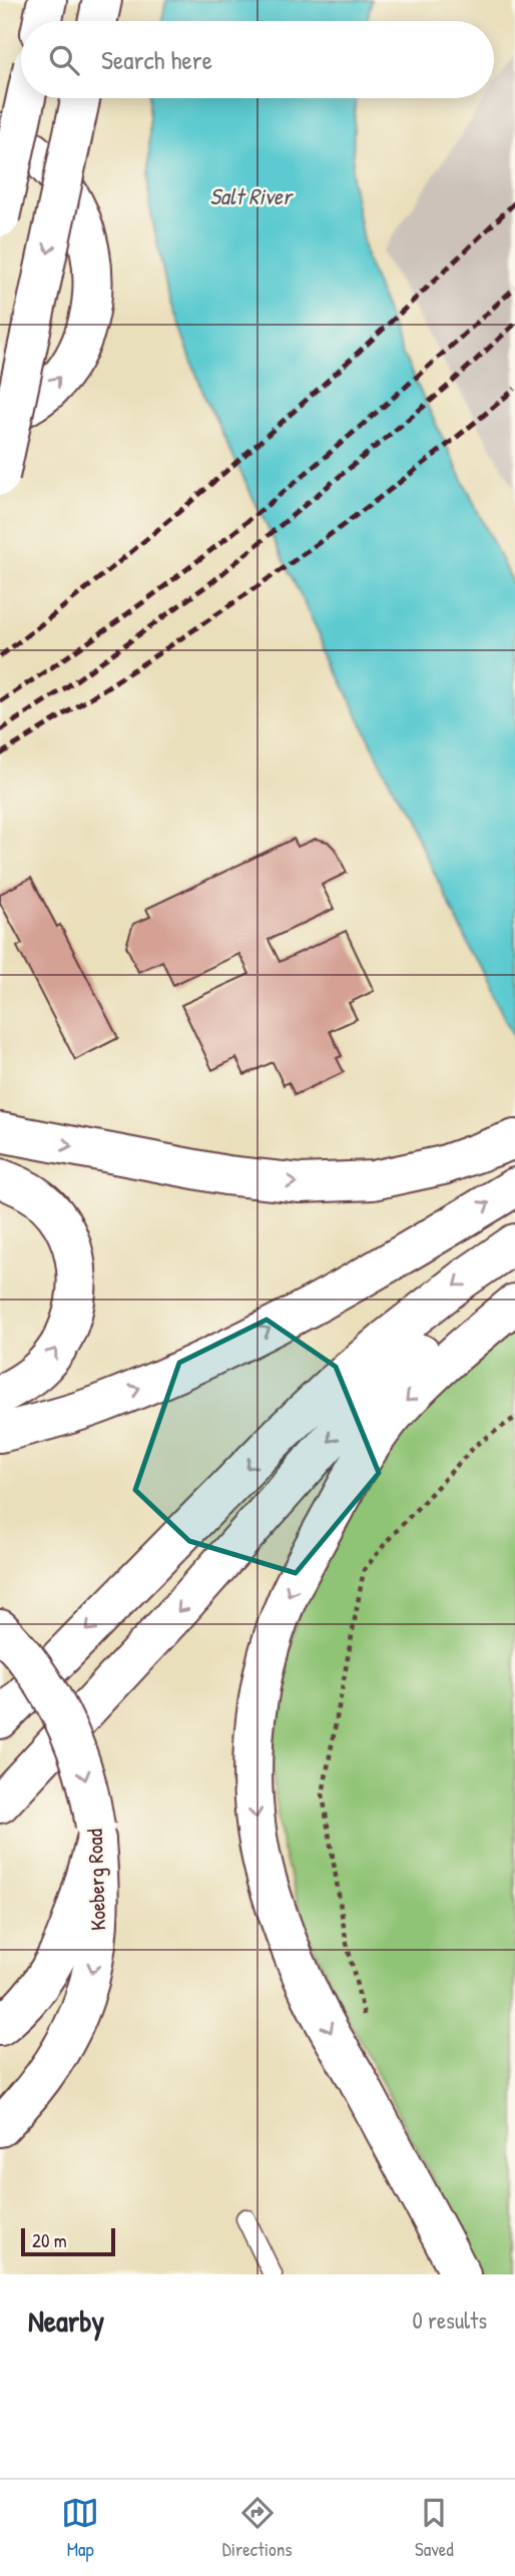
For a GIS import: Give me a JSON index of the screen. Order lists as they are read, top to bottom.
{
  "streets": {
    "main road": ["Koeberg Road"]
  },
  "one_way": ["Koeberg Road"],
  "water": ["Salt River"],
  "scale_bar": "20 m",
  "page": {
    "search": "Search here",
    "scale": "20 m",
    "heading": ["Nearby", "0 results"],
    "nav": ["Map", "Directions", "Saved"]
  }
}
